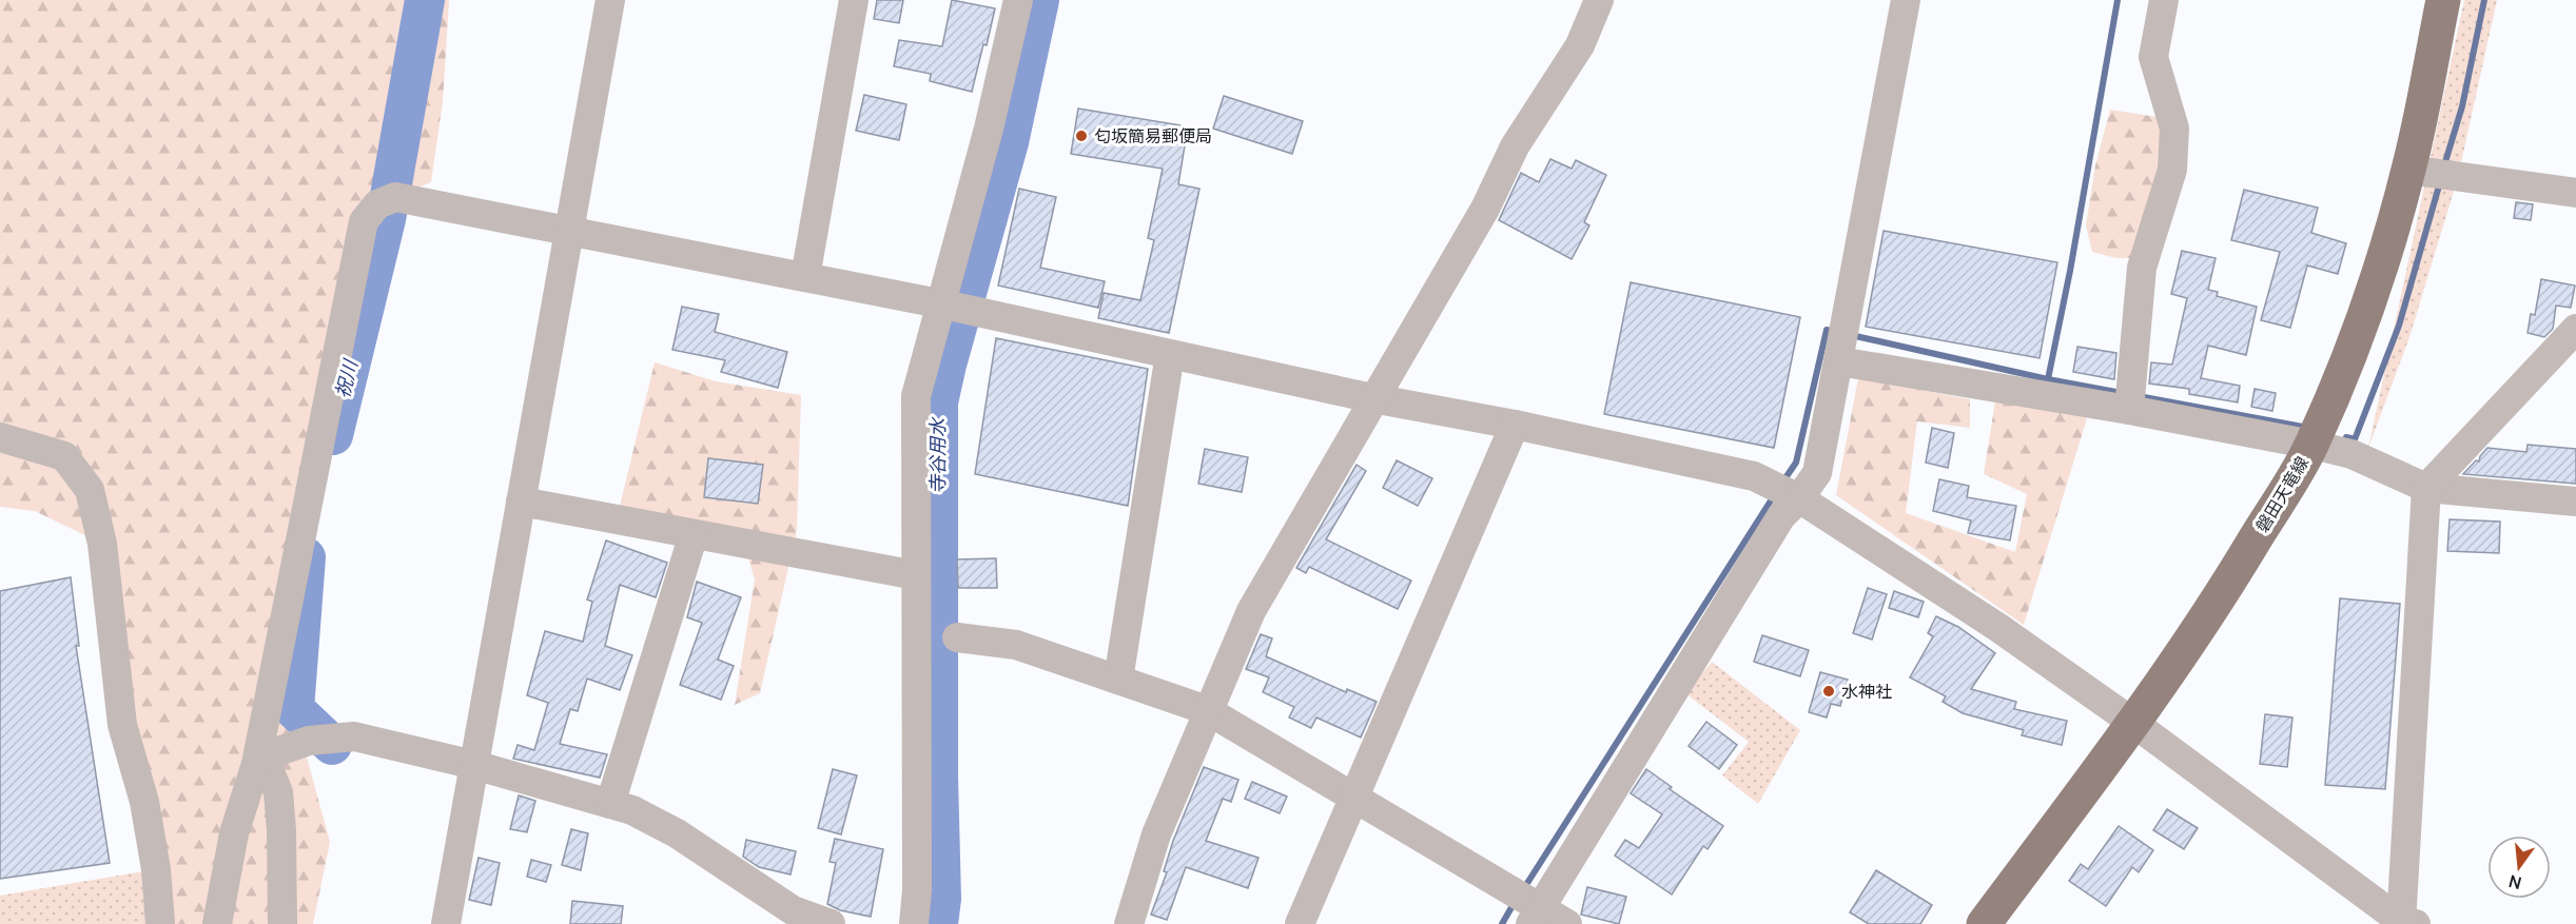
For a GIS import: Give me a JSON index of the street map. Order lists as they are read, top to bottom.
{
  "streets": {
    "main road": ["磐田天竜線"]
  },
  "water": ["祝川", "寺谷用水"],
  "places": ["匂坂簡易郵便局", "水神社"],
  "north": "bottom"
}
